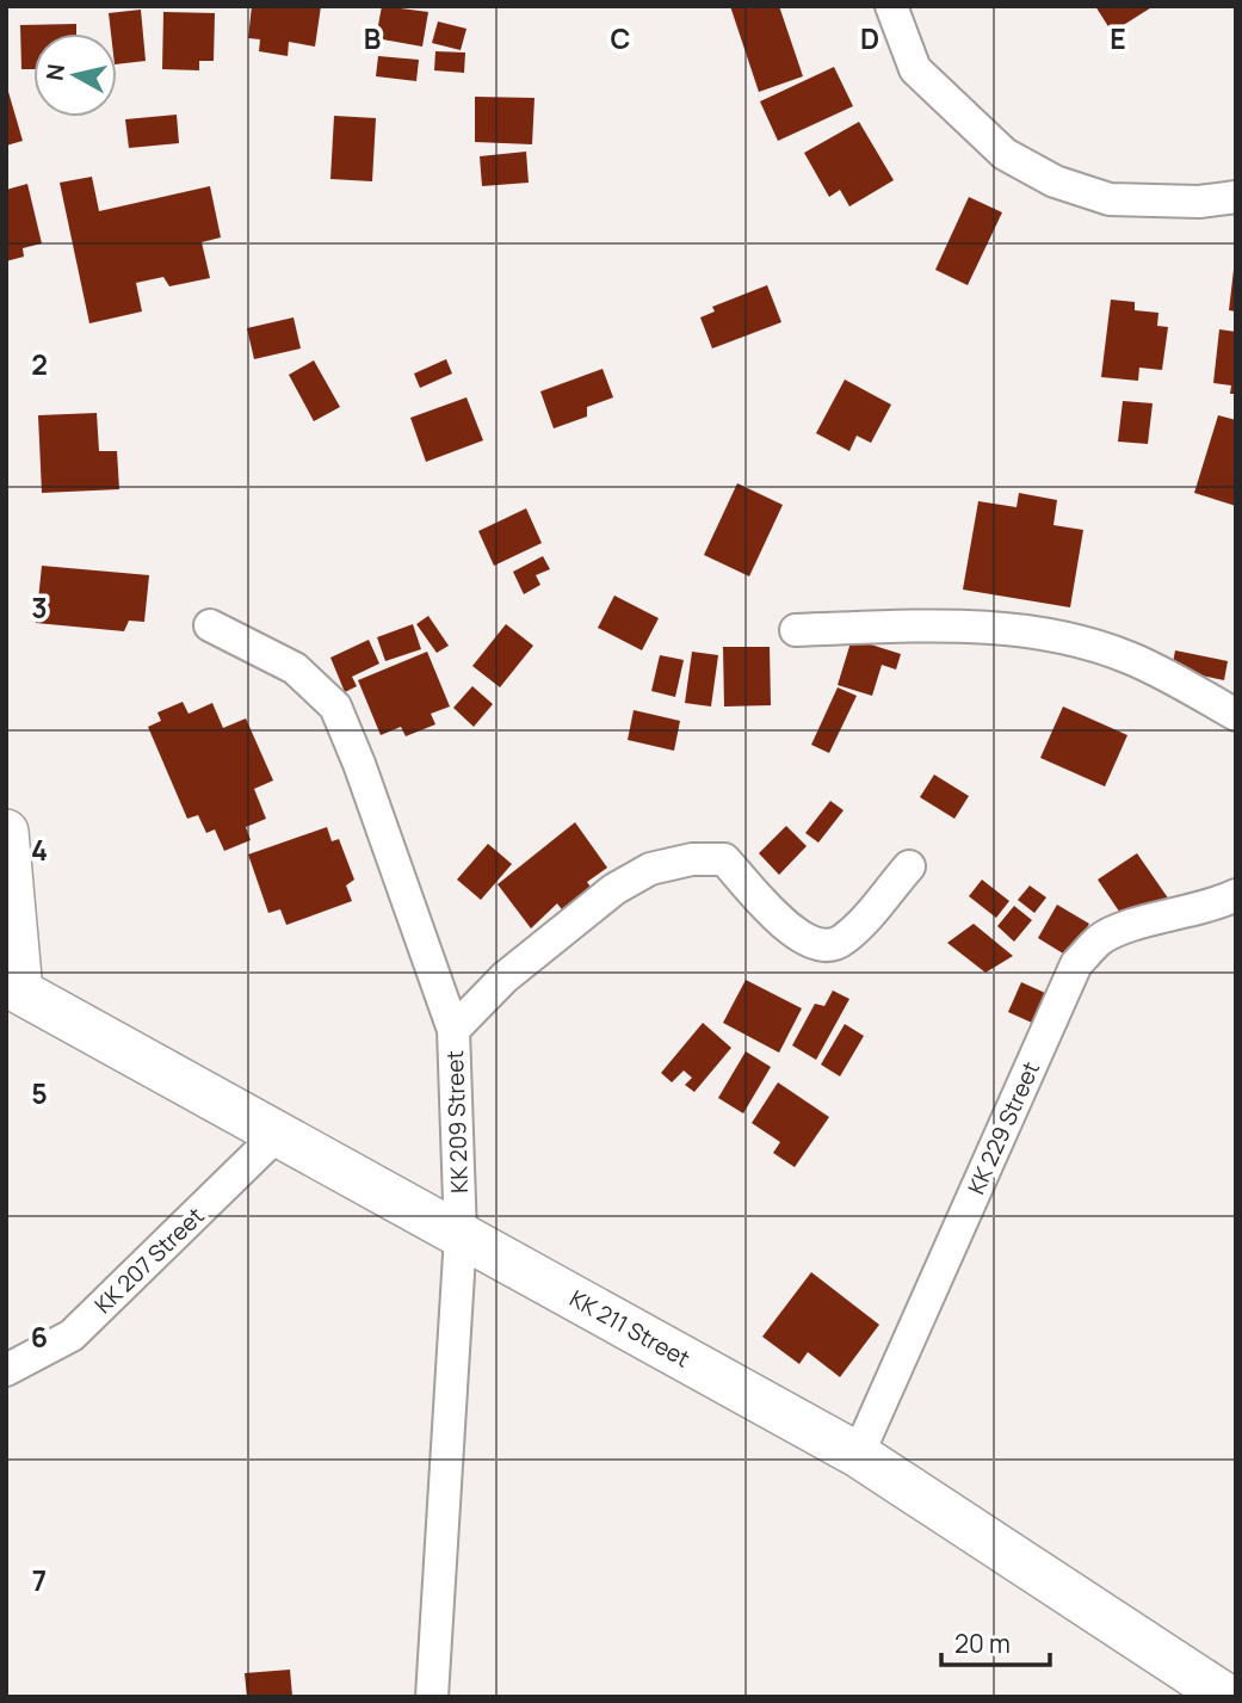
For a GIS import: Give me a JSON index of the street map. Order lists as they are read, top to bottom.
{
  "streets": {
    "main road": ["KK 211 Street"],
    "street": ["KK 209 Street", "KK 229 Street", "KK 207 Street"]
  },
  "crossings": [
    ["KK 209 Street", "KK 211 Street"],
    ["KK 229 Street", "KK 211 Street"],
    ["KK 207 Street", "KK 211 Street"]
  ],
  "scale_bar": "20 m",
  "north": "left",
  "grid": {
    "columns": [
      "B",
      "C",
      "D",
      "E"
    ],
    "rows": [
      "2",
      "3",
      "4",
      "5",
      "6",
      "7"
    ]
  }
}
